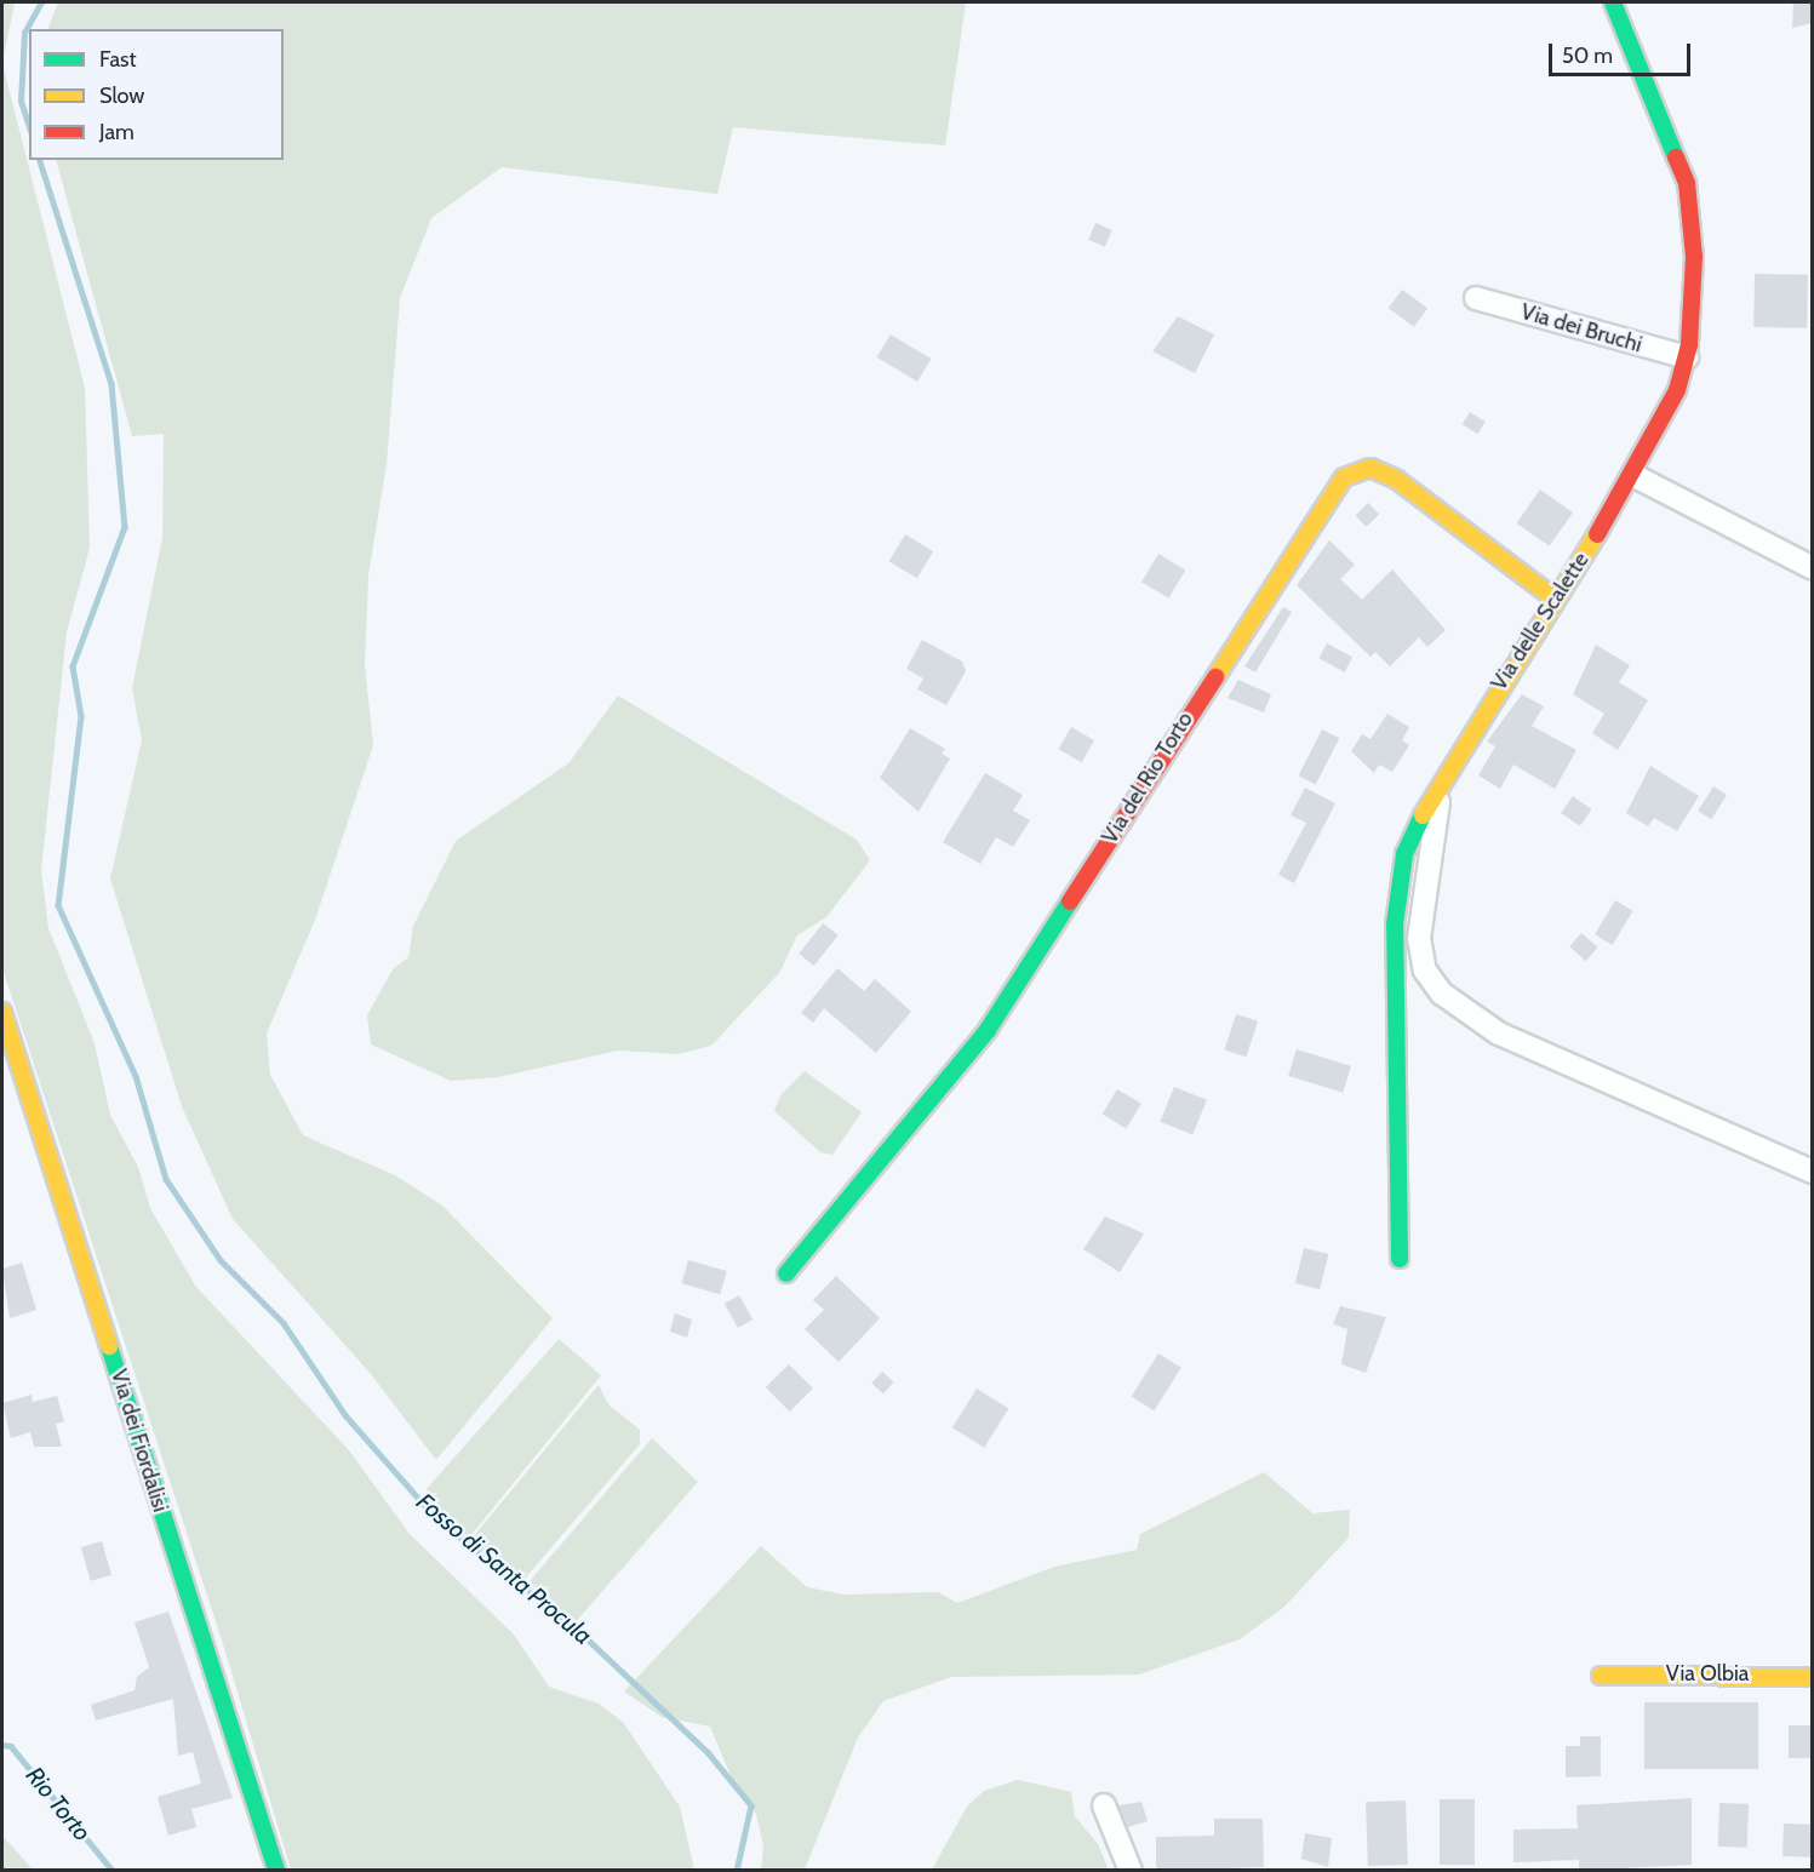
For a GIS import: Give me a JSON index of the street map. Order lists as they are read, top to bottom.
{
  "streets": {
    "street": [
      "Via dei Bruchi",
      "Via delle Scalette",
      "Via del Rio Torto",
      "Via dei Fiordalisi",
      "Via Olbia"
    ]
  },
  "crossings": [
    ["Via dei Bruchi", "Via delle Scalette"],
    ["Via delle Scalette", "Via del Rio Torto"]
  ],
  "water": ["Fosso di Santa Procula", "Rio Torto"],
  "legend": ["Fast", "Slow", "Jam"],
  "scale_bar": "50 m"
}
